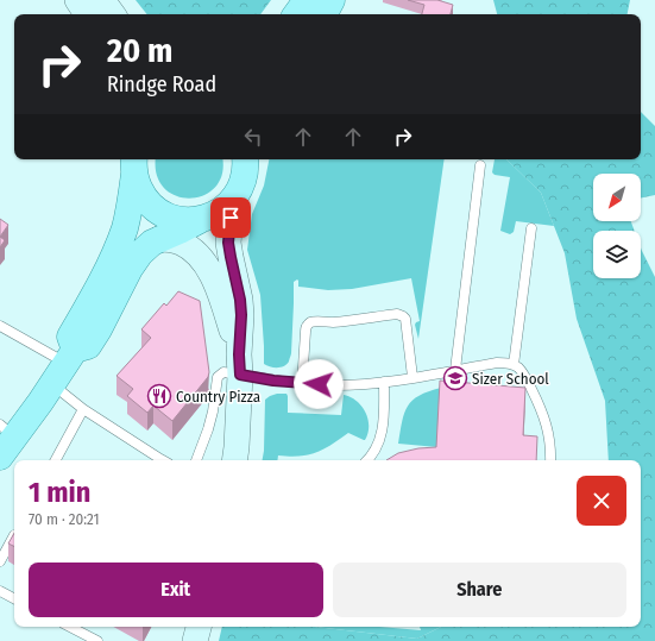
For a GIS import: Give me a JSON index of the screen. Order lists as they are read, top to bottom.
{
  "places": {
    "school or university": ["Sizer School"],
    "restaurant": ["Country Pizza"]
  },
  "north": "bottom left",
  "page": {
    "turn": ["20 m", "Rindge Road"],
    "heading": ["1 min", "70 m · 20:21"],
    "buttons": ["Exit", "Share"]
  }
}
